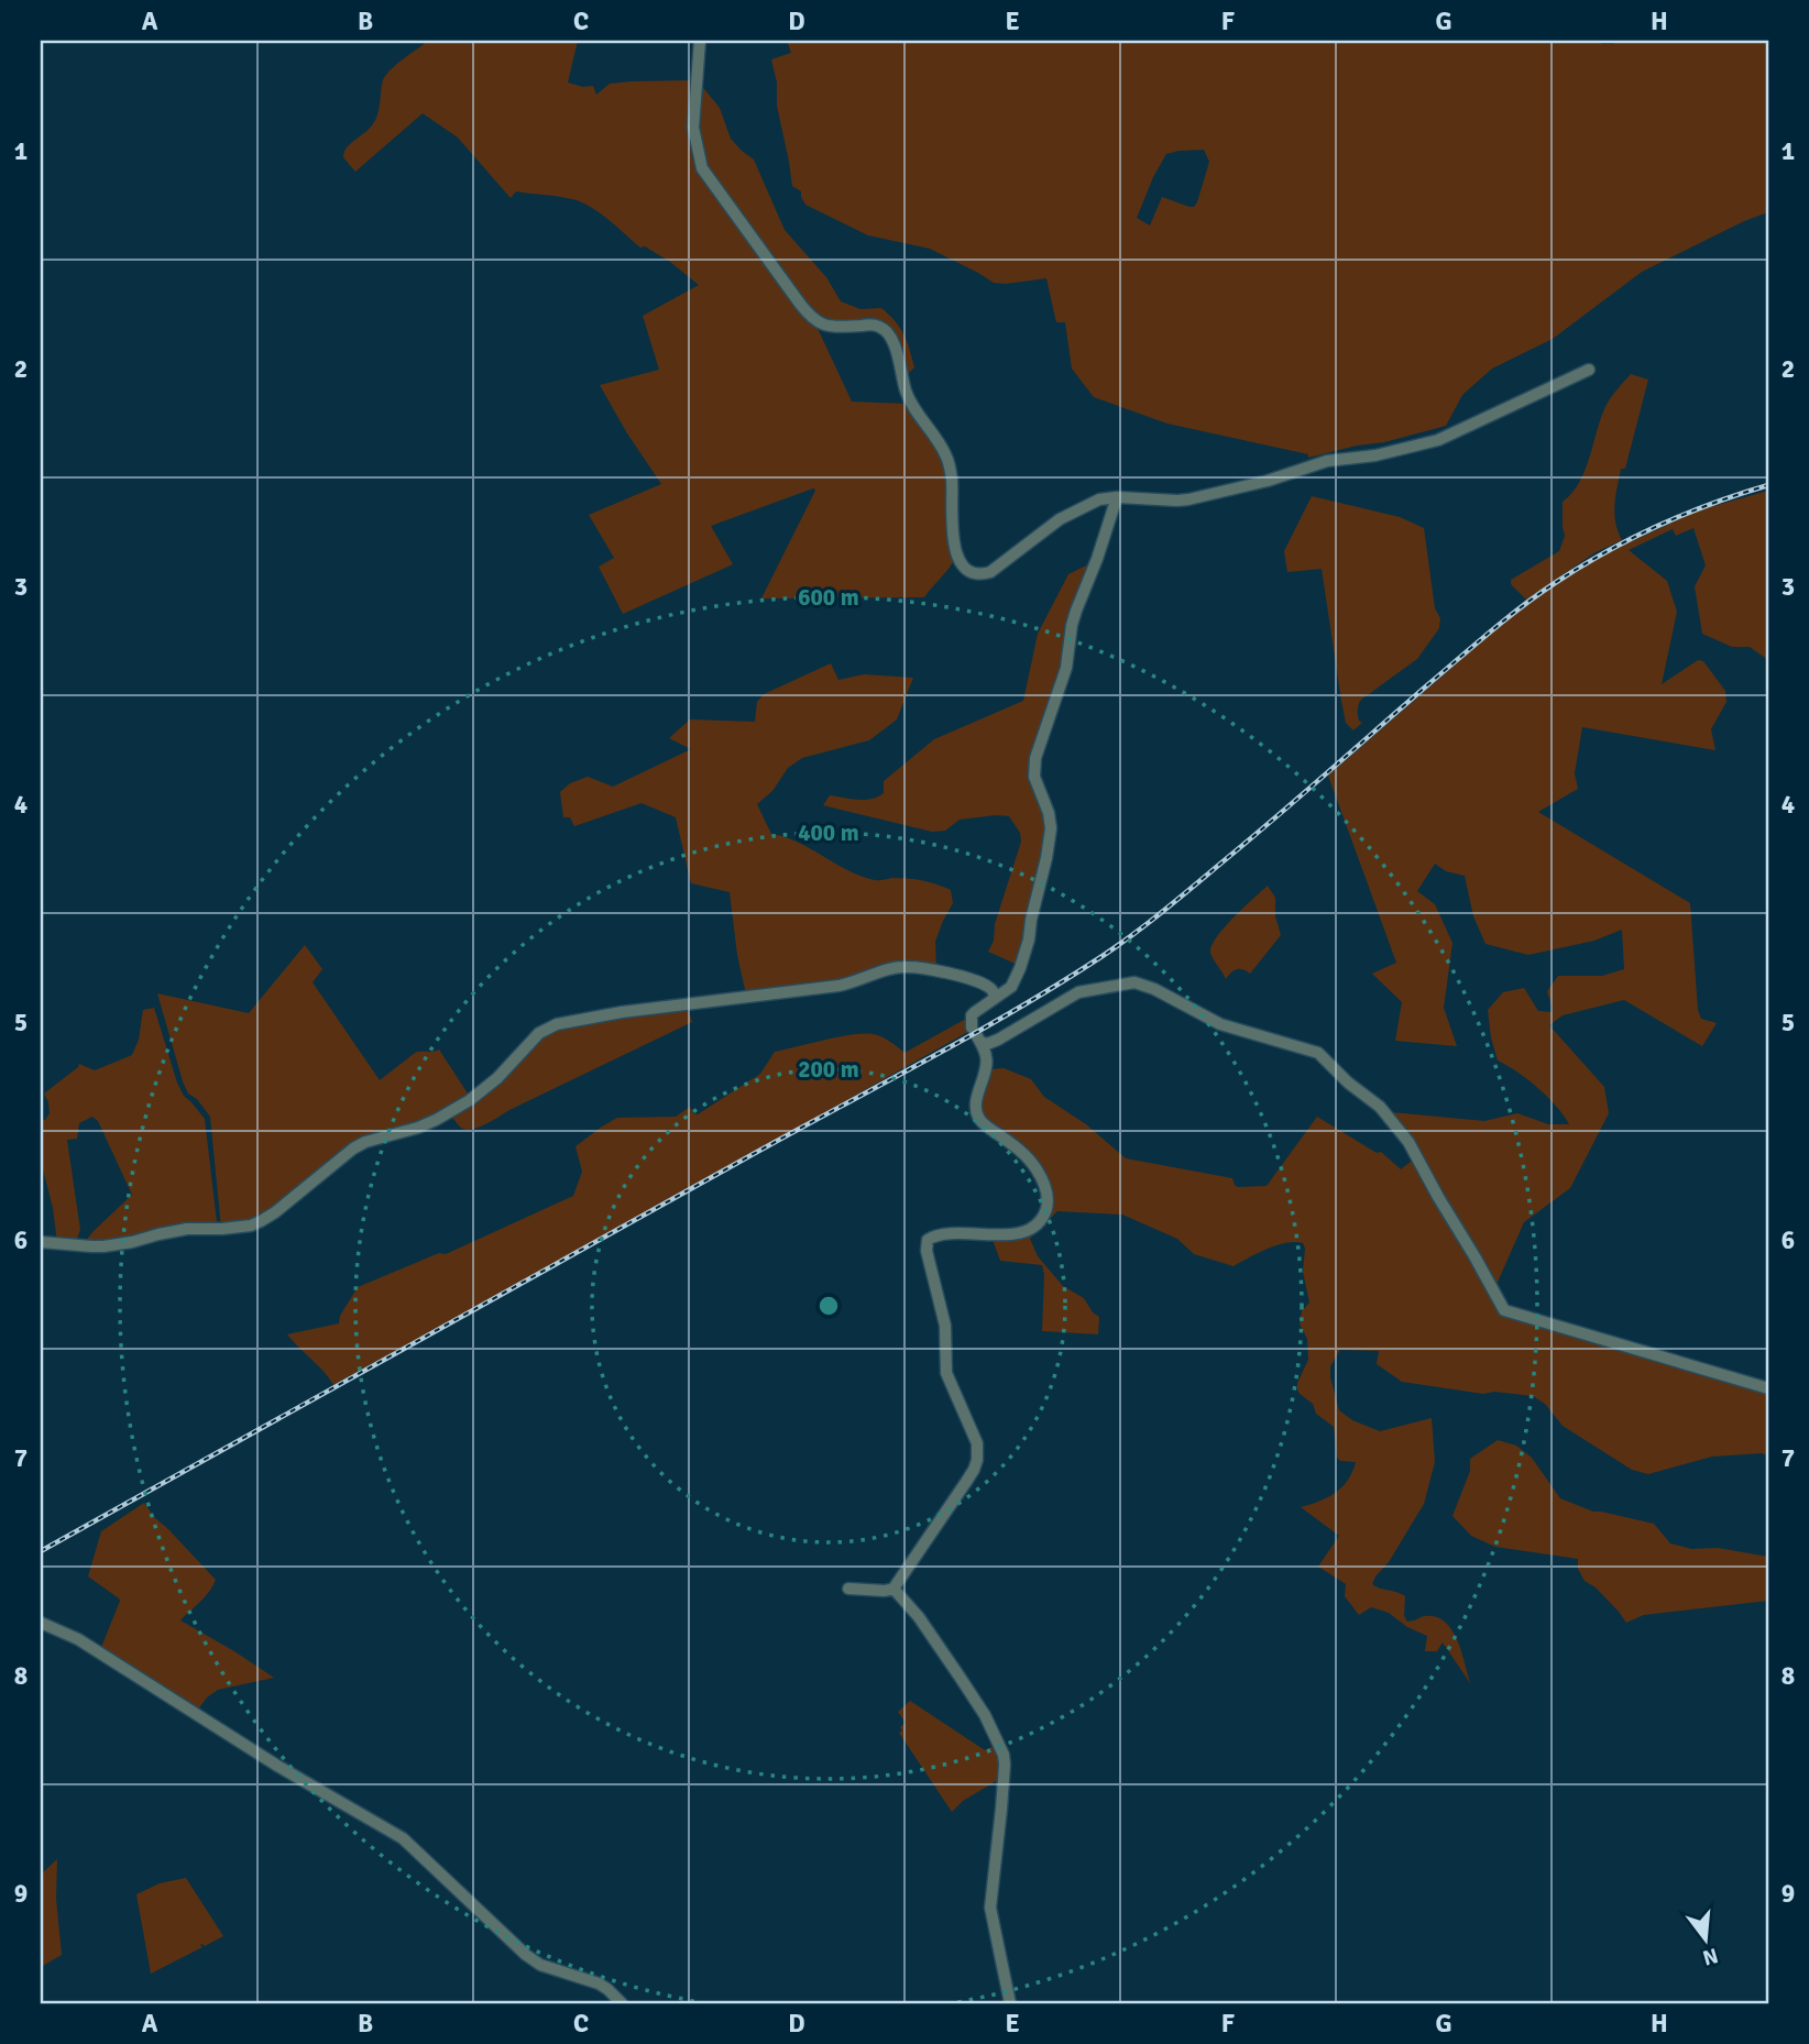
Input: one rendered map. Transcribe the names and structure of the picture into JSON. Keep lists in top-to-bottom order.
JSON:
{
  "north": "bottom",
  "grid": {
    "columns": [
      "A",
      "B",
      "C",
      "D",
      "E",
      "F",
      "G",
      "H"
    ],
    "rows": [
      "1",
      "2",
      "3",
      "4",
      "5",
      "6",
      "7",
      "8",
      "9"
    ]
  },
  "rings": ["600 m", "400 m", "200 m"]
}
